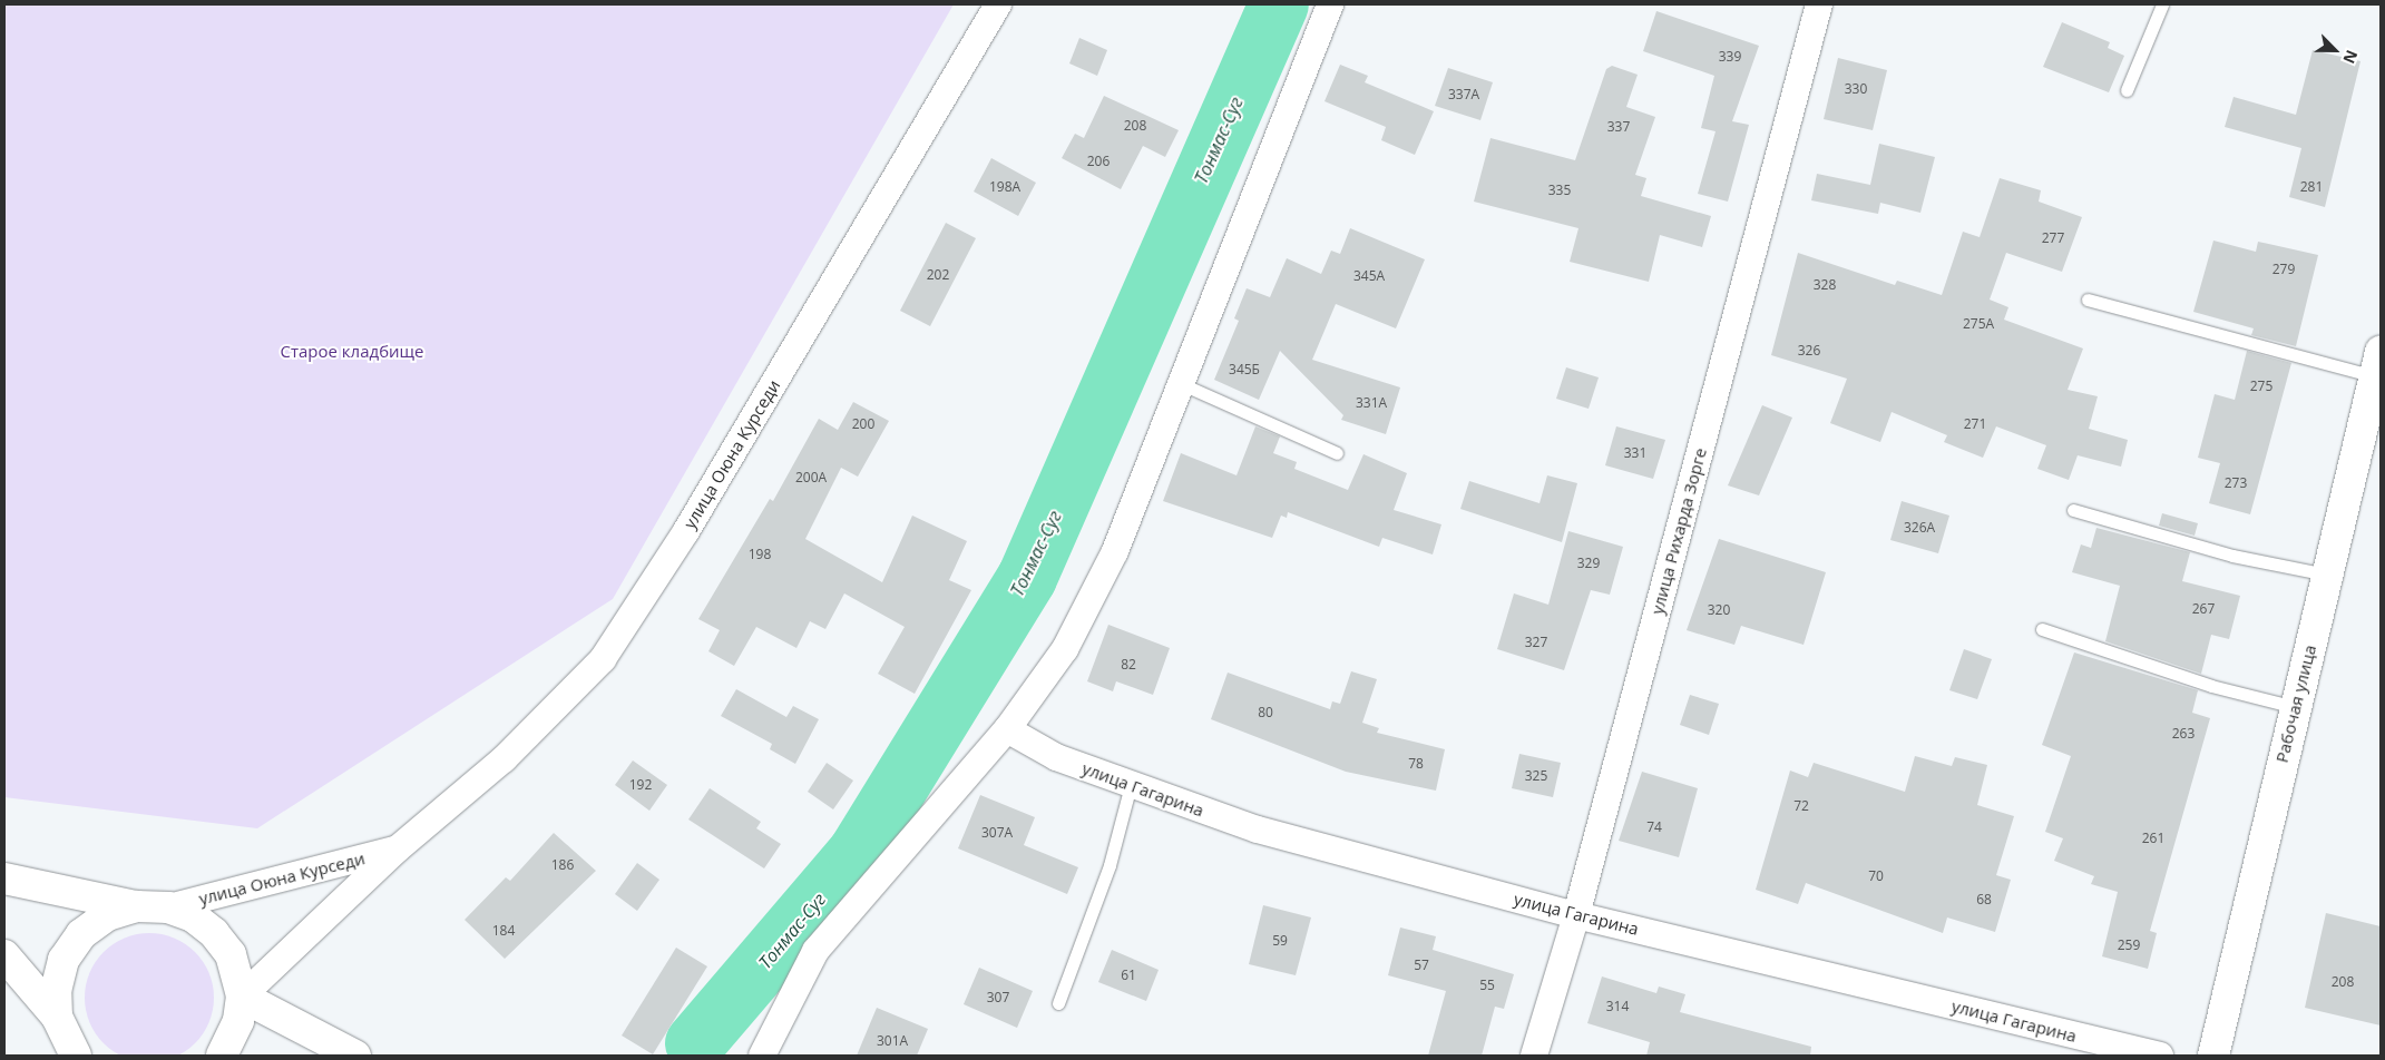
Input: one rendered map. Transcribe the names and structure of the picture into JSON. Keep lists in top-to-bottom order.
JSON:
{
  "streets": {
    "main road": ["Рабочая улица"],
    "street": ["улица Оюна Курседи", "улица Рихарда Зорге", "улица Гагарина"]
  },
  "crossings": [
    ["улица Рихарда Зорге", "улица Гагарина"]
  ],
  "water": ["Тонмас-Суг"],
  "parks": ["Старое кладбище"],
  "house_numbers": [
    "339",
    "330",
    "337А",
    "208",
    "337",
    "206",
    "198А",
    "281",
    "335",
    "277",
    "279",
    "202",
    "345А",
    "328",
    "275А",
    "326",
    "345Б",
    "275",
    "331А",
    "200",
    "271",
    "331",
    "200А",
    "273",
    "326А",
    "198",
    "329",
    "267",
    "320",
    "327",
    "82",
    "80",
    "263",
    "78",
    "325",
    "192",
    "72",
    "74",
    "307А",
    "261",
    "186",
    "70",
    "68",
    "184",
    "59",
    "259",
    "57",
    "61",
    "208",
    "55",
    "307",
    "314",
    "301А"
  ],
  "north": "bottom right"
}
